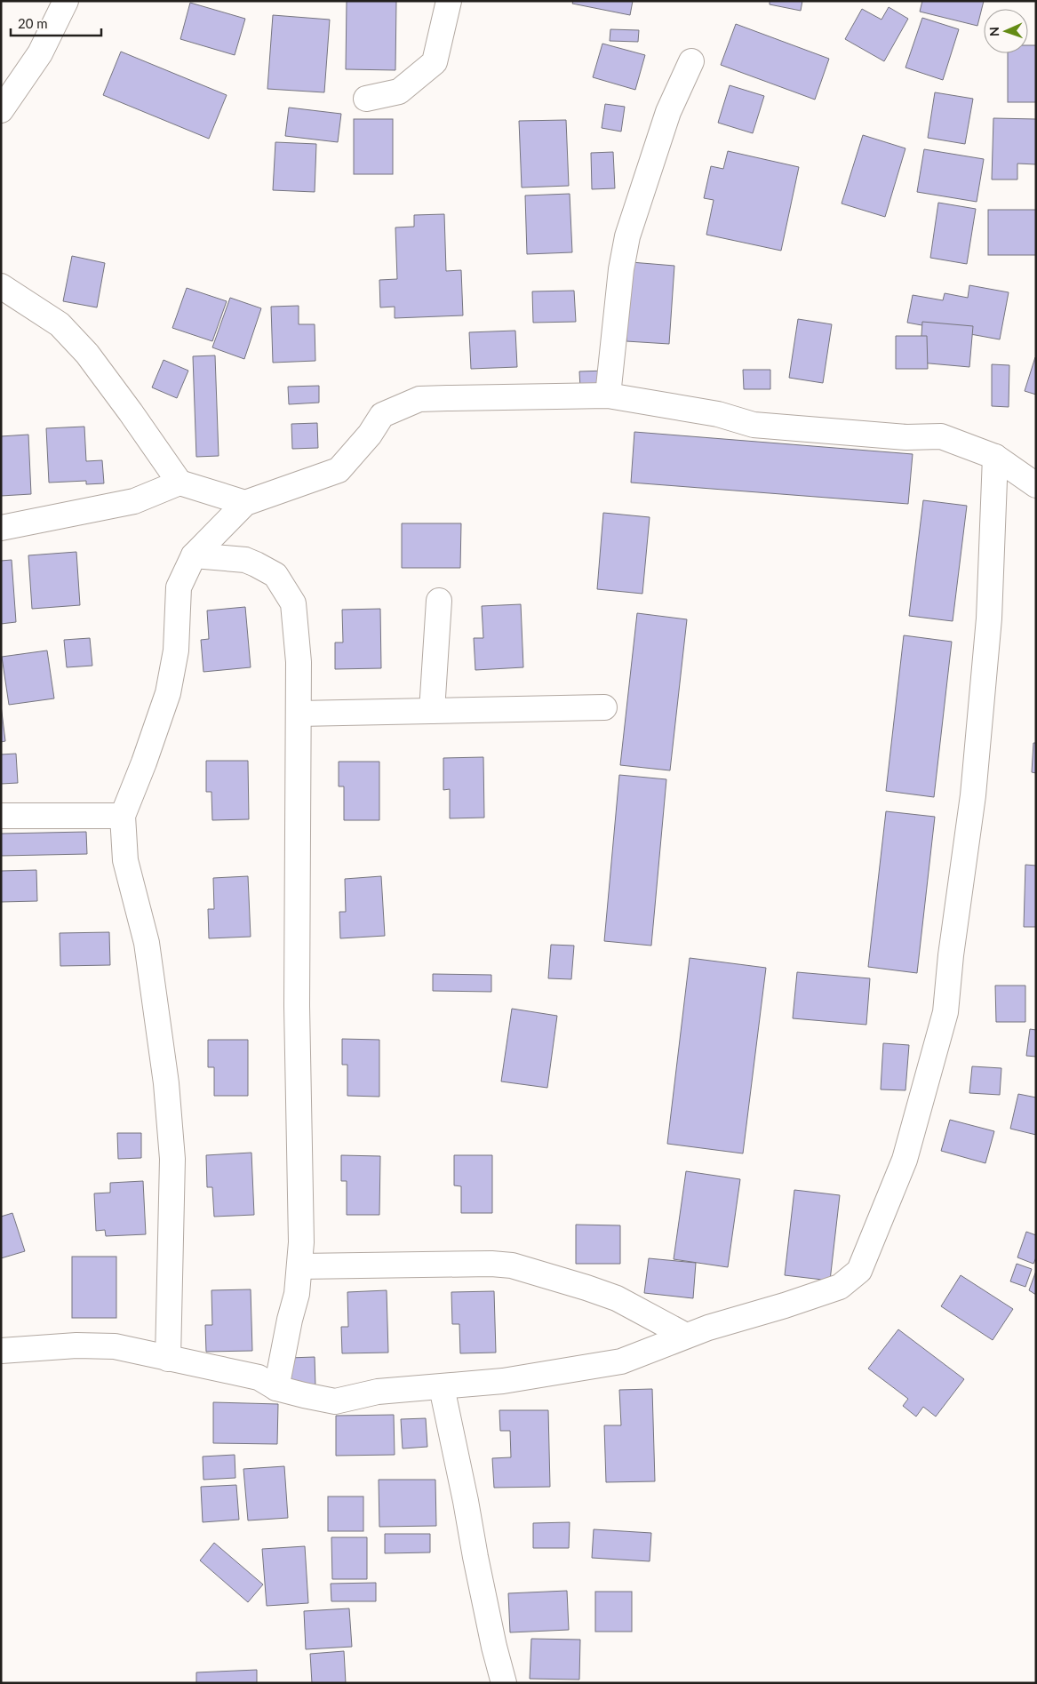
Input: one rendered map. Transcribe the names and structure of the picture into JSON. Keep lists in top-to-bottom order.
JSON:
{
  "scale_bar": "20 m",
  "north": "left"
}
